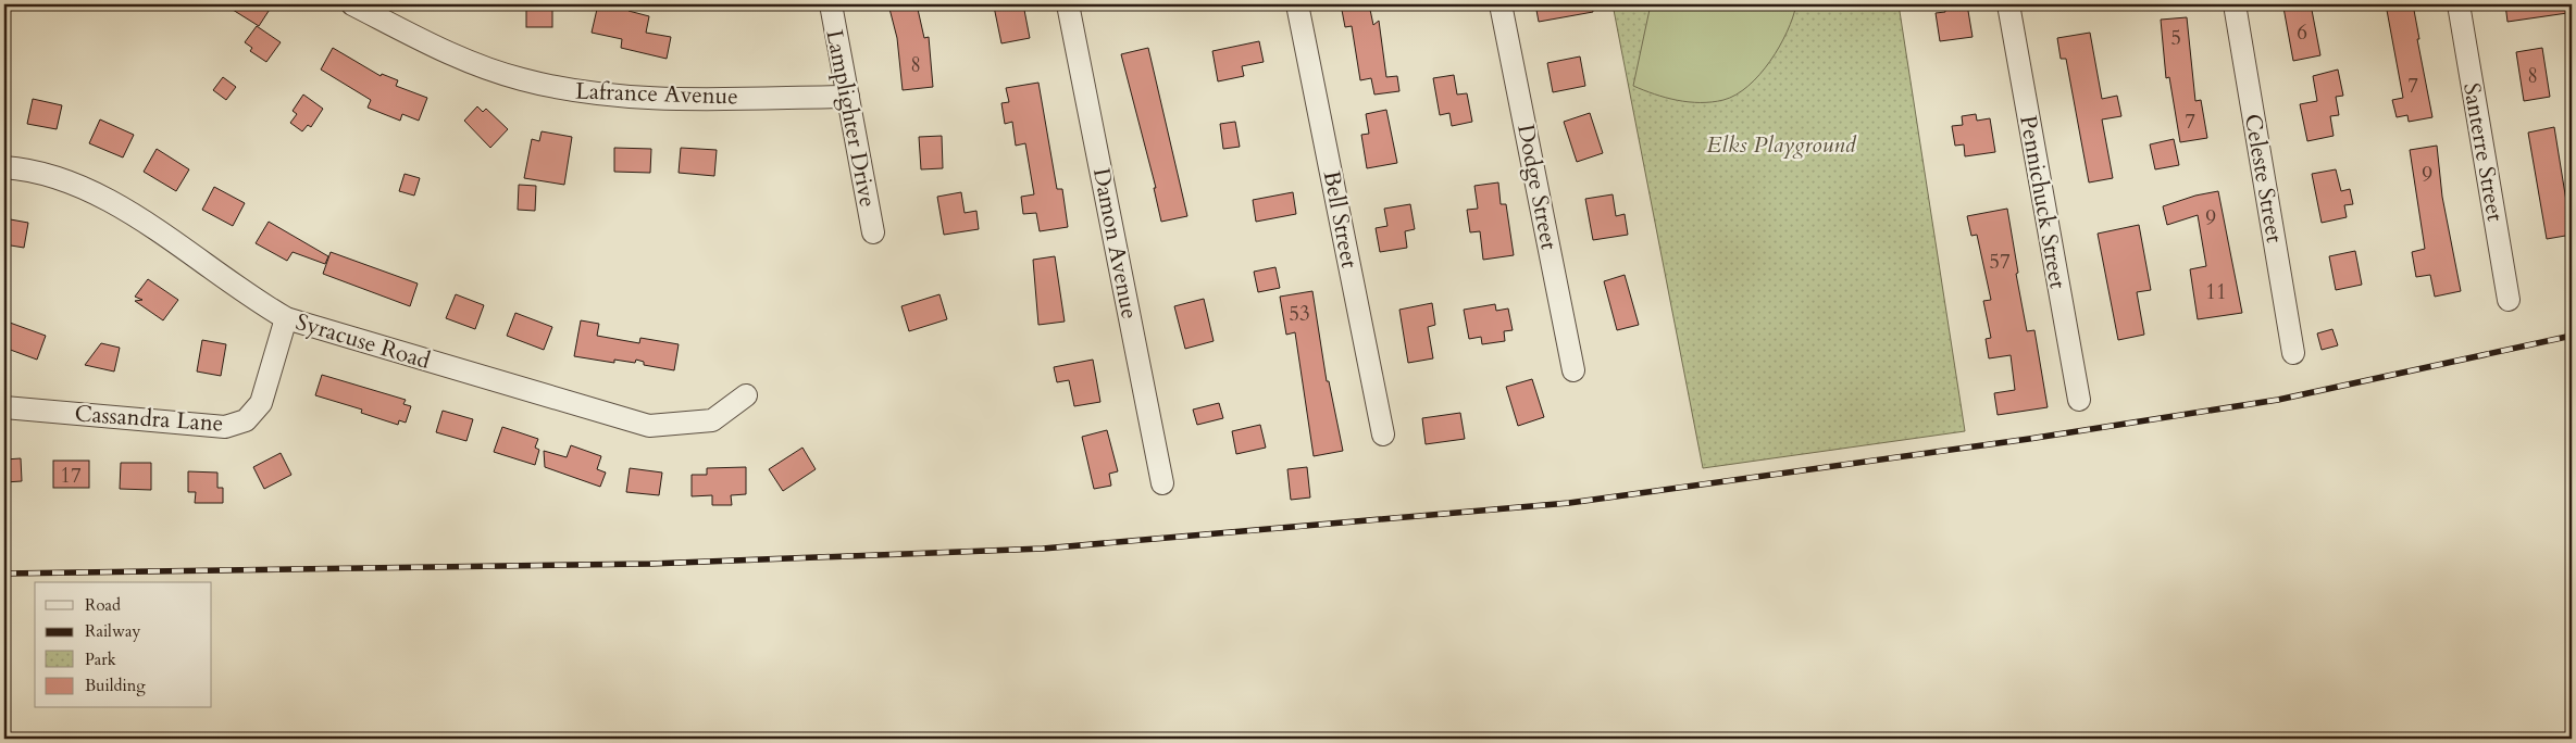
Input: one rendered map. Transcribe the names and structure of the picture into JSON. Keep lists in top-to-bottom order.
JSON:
{
  "streets": {
    "street": [
      "Lafrance Avenue",
      "Lamplighter Drive",
      "Santerre Street",
      "Celeste Street",
      "Dodge Street",
      "Pennichuck Street",
      "Bell Street",
      "Damon Avenue",
      "Syracuse Road",
      "Cassandra Lane"
    ]
  },
  "crossings": [
    ["Lafrance Avenue", "Lamplighter Drive"],
    ["Syracuse Road", "Cassandra Lane"]
  ],
  "parks": ["Elks Playground"],
  "house_numbers": [
    "6",
    "5",
    "8",
    "8",
    "7",
    "7",
    "9",
    "9",
    "57",
    "11",
    "53",
    "17"
  ],
  "legend": [
    "Road",
    "Railway",
    "Park",
    "Building"
  ]
}
